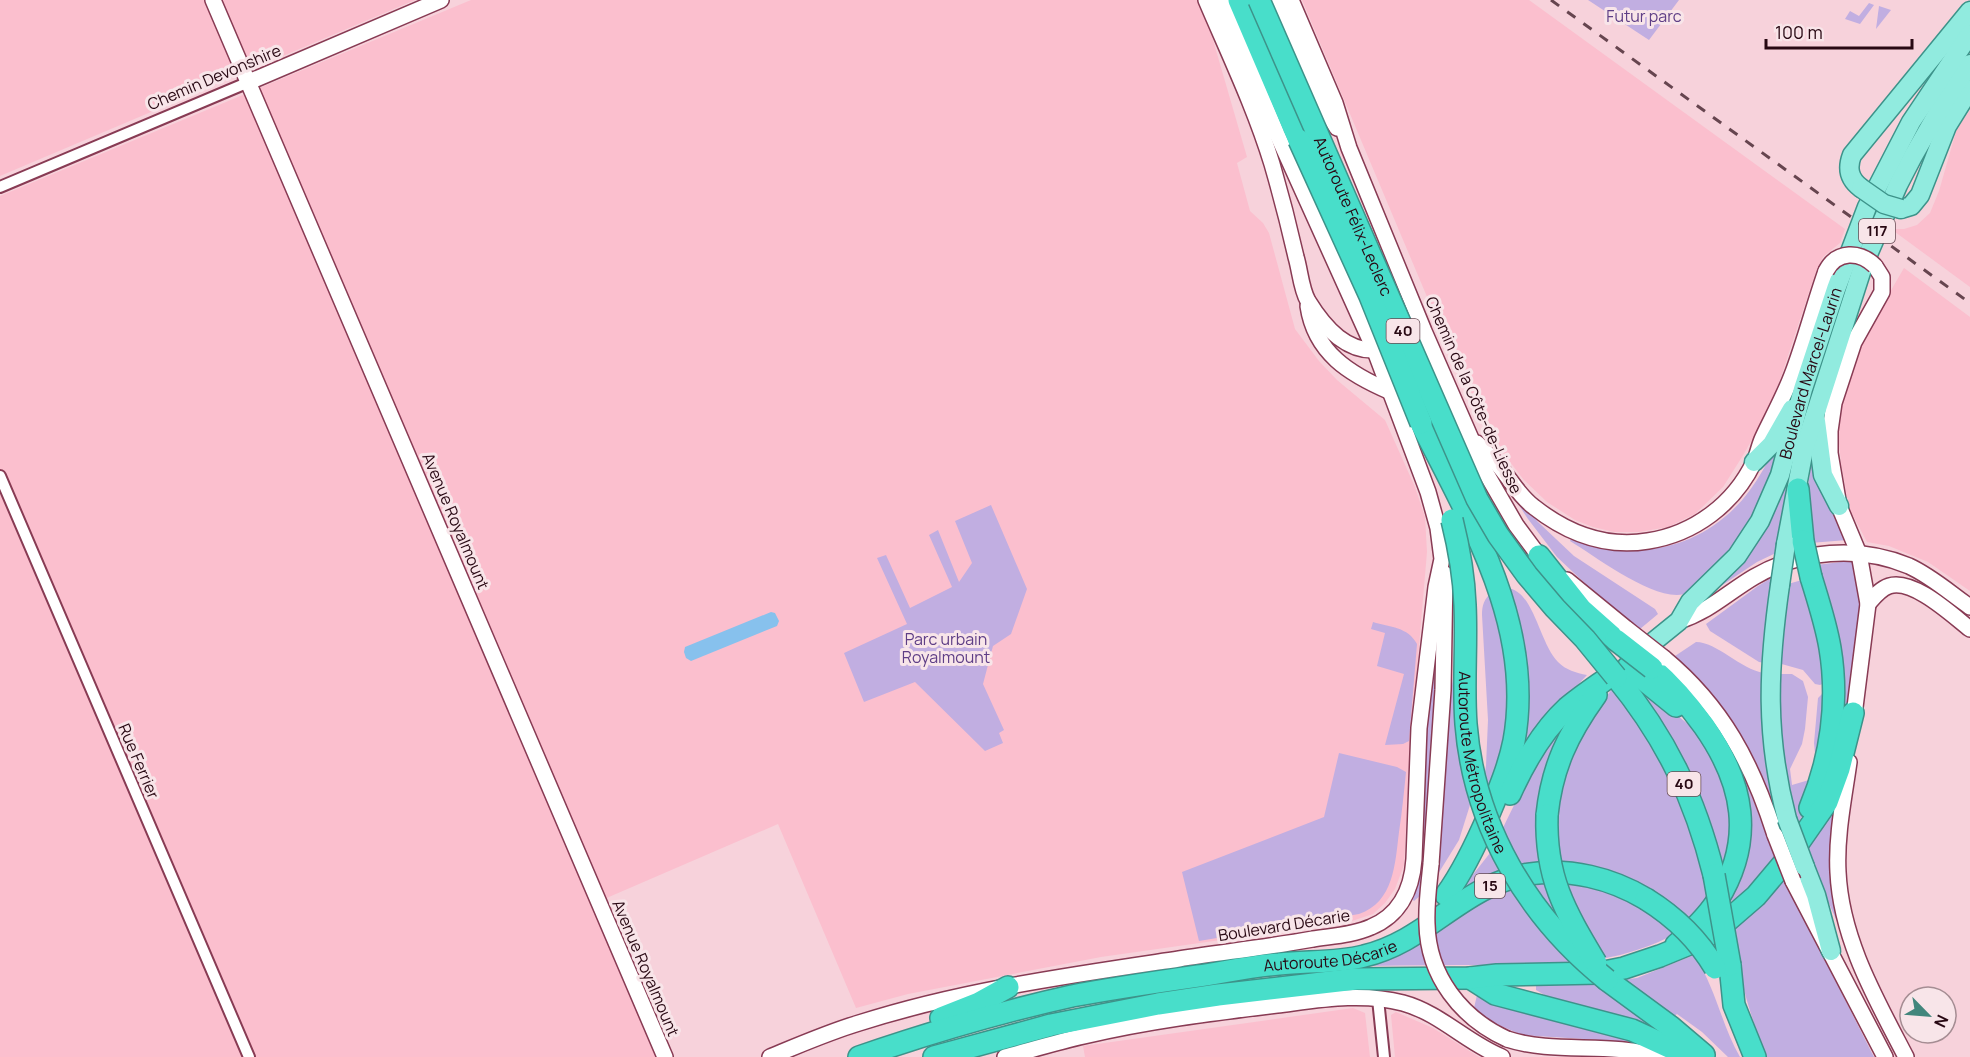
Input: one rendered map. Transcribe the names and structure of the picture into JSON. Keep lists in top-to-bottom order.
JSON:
{
  "streets": {
    "highway": [
      "Autoroute Félix-Leclerc",
      "40",
      "Autoroute Métropolitaine",
      "15",
      "Autoroute Décarie"
    ],
    "main road": [
      "Chemin Devonshire",
      "117",
      "Boulevard Marcel-Laurin",
      "Chemin de la Côte-de-Liesse",
      "Avenue Royalmount",
      "Boulevard Décarie"
    ],
    "street": ["Rue Ferrier"]
  },
  "crossings": [
    ["Chemin Devonshire", "Avenue Royalmount"],
    ["Autoroute Félix-Leclerc", "40"],
    ["Autoroute Félix-Leclerc", "Autoroute Métropolitaine"],
    ["40", "15"],
    ["40", "Autoroute Décarie"],
    ["15", "Autoroute Décarie"]
  ],
  "parks": ["Futur parc", "Parc urbain Royalmount"],
  "scale_bar": "100 m",
  "north": "bottom right"
}
